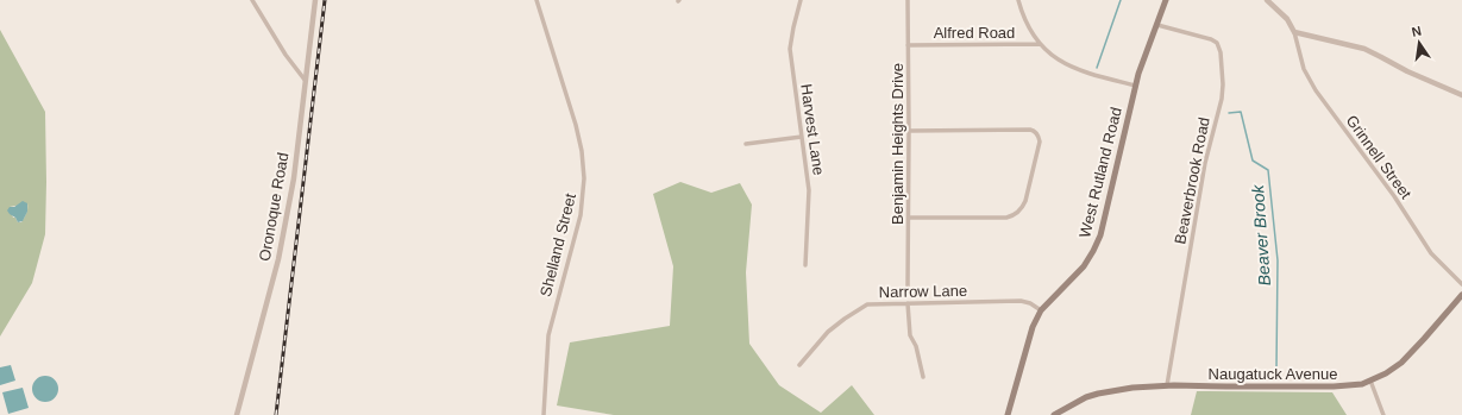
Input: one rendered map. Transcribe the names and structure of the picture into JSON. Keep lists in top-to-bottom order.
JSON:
{
  "streets": {
    "main road": ["West Rutland Road", "Naugatuck Avenue"],
    "street": [
      "Alfred Road",
      "Harvest Lane",
      "Benjamin Heights Drive",
      "Grinnell Street",
      "Beaverbrook Road",
      "Oronoque Road",
      "Shelland Street",
      "Narrow Lane"
    ]
  },
  "crossings": [
    ["Alfred Road", "Benjamin Heights Drive"],
    ["West Rutland Road", "Beaverbrook Road"],
    ["West Rutland Road", "Narrow Lane"],
    ["Beaverbrook Road", "Naugatuck Avenue"]
  ],
  "water": ["Beaver Brook"],
  "north": "top"
}
